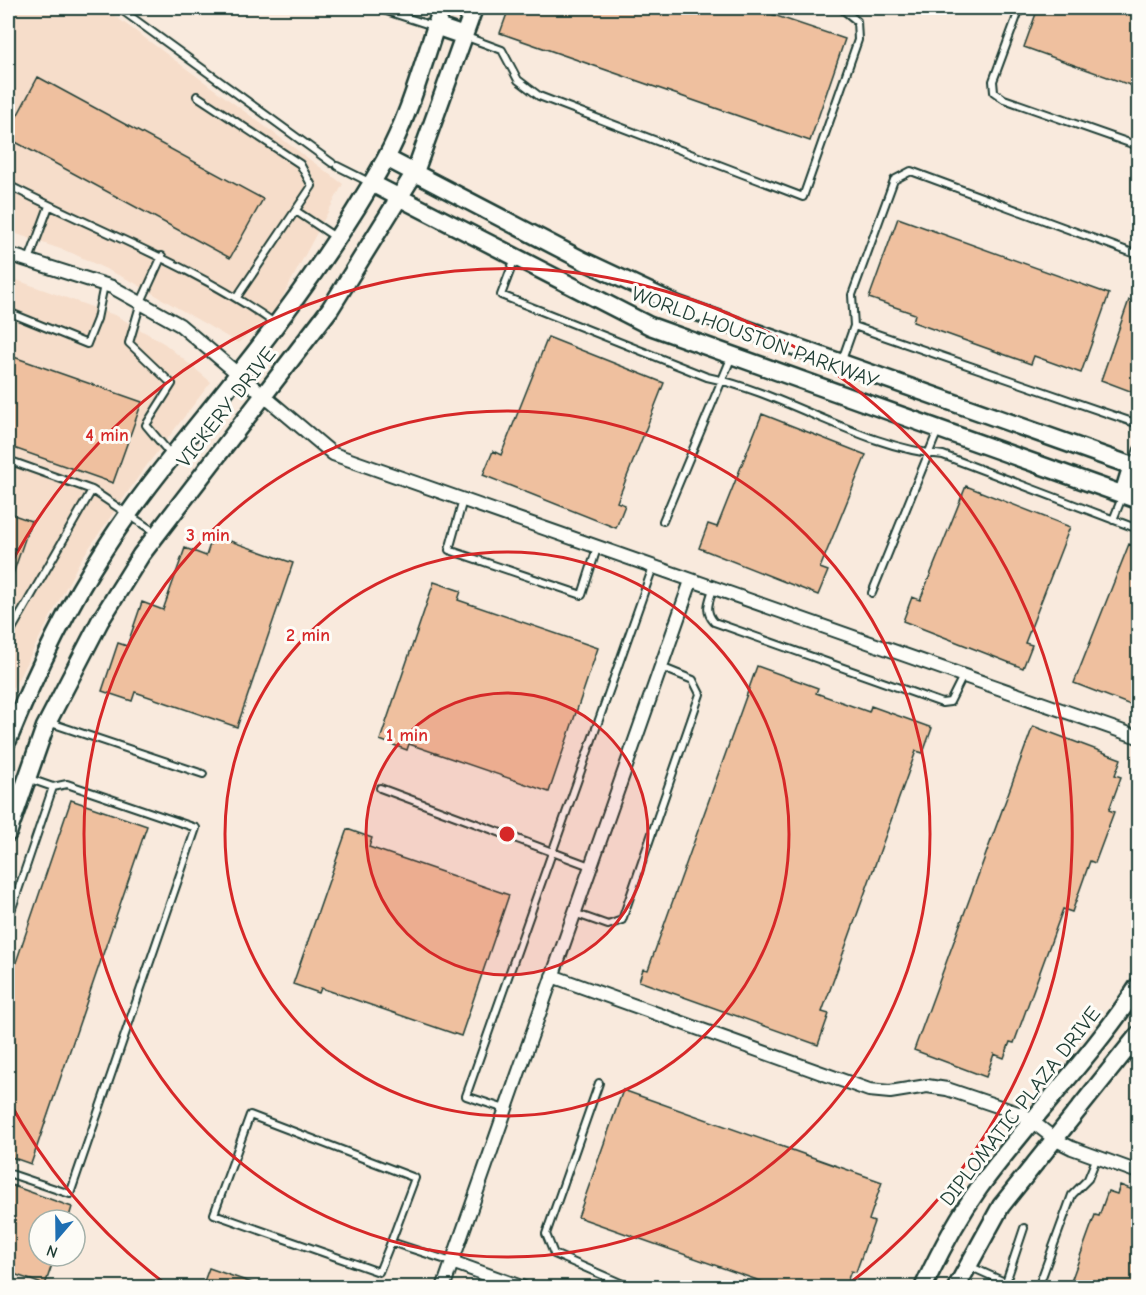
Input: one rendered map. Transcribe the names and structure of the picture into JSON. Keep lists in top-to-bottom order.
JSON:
{
  "streets": {
    "street": ["WORLD HOUSTON PARKWAY", "VICKERY DRIVE", "DIPLOMATIC PLAZA DRIVE"]
  },
  "crossings": [
    ["WORLD HOUSTON PARKWAY", "VICKERY DRIVE"]
  ],
  "north": "bottom",
  "rings": [
    "4 min",
    "3 min",
    "2 min",
    "1 min"
  ]
}
